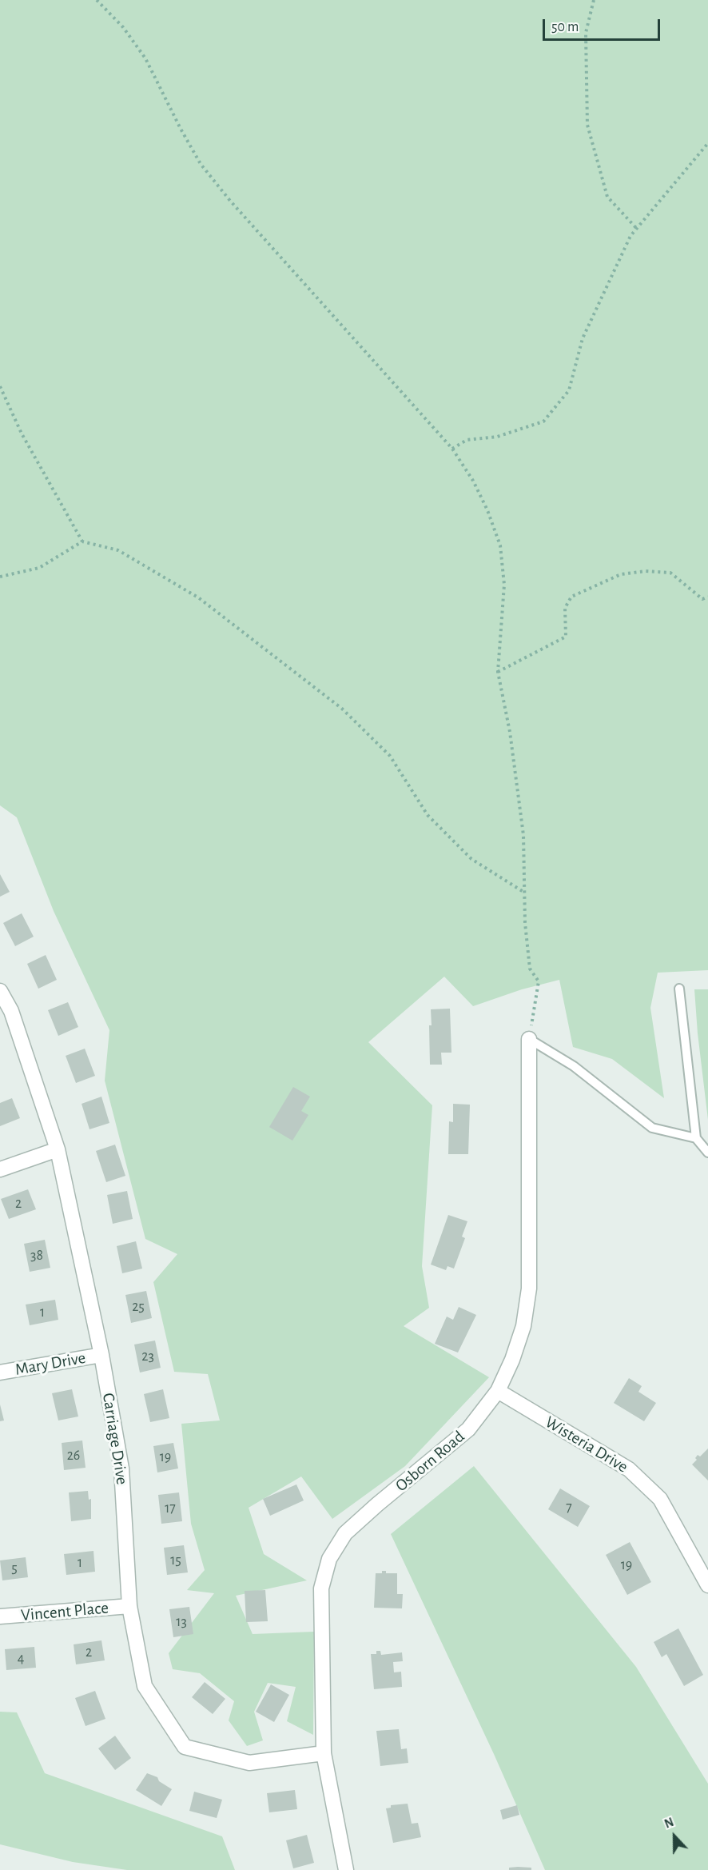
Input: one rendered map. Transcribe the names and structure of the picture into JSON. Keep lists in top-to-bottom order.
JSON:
{
  "streets": {
    "street": [
      "Mary Drive",
      "Carriage Drive",
      "Wisteria Drive",
      "Osborn Road",
      "Vincent Place"
    ]
  },
  "crossings": [
    ["Mary Drive", "Carriage Drive"],
    ["Carriage Drive", "Osborn Road"],
    ["Carriage Drive", "Vincent Place"],
    ["Wisteria Drive", "Osborn Road"]
  ],
  "house_numbers": [
    "2",
    "38",
    "25",
    "1",
    "23",
    "26",
    "19",
    "7",
    "17",
    "15",
    "1",
    "19",
    "5",
    "13",
    "2",
    "4"
  ],
  "scale_bar": "50 m",
  "north": "top"
}
